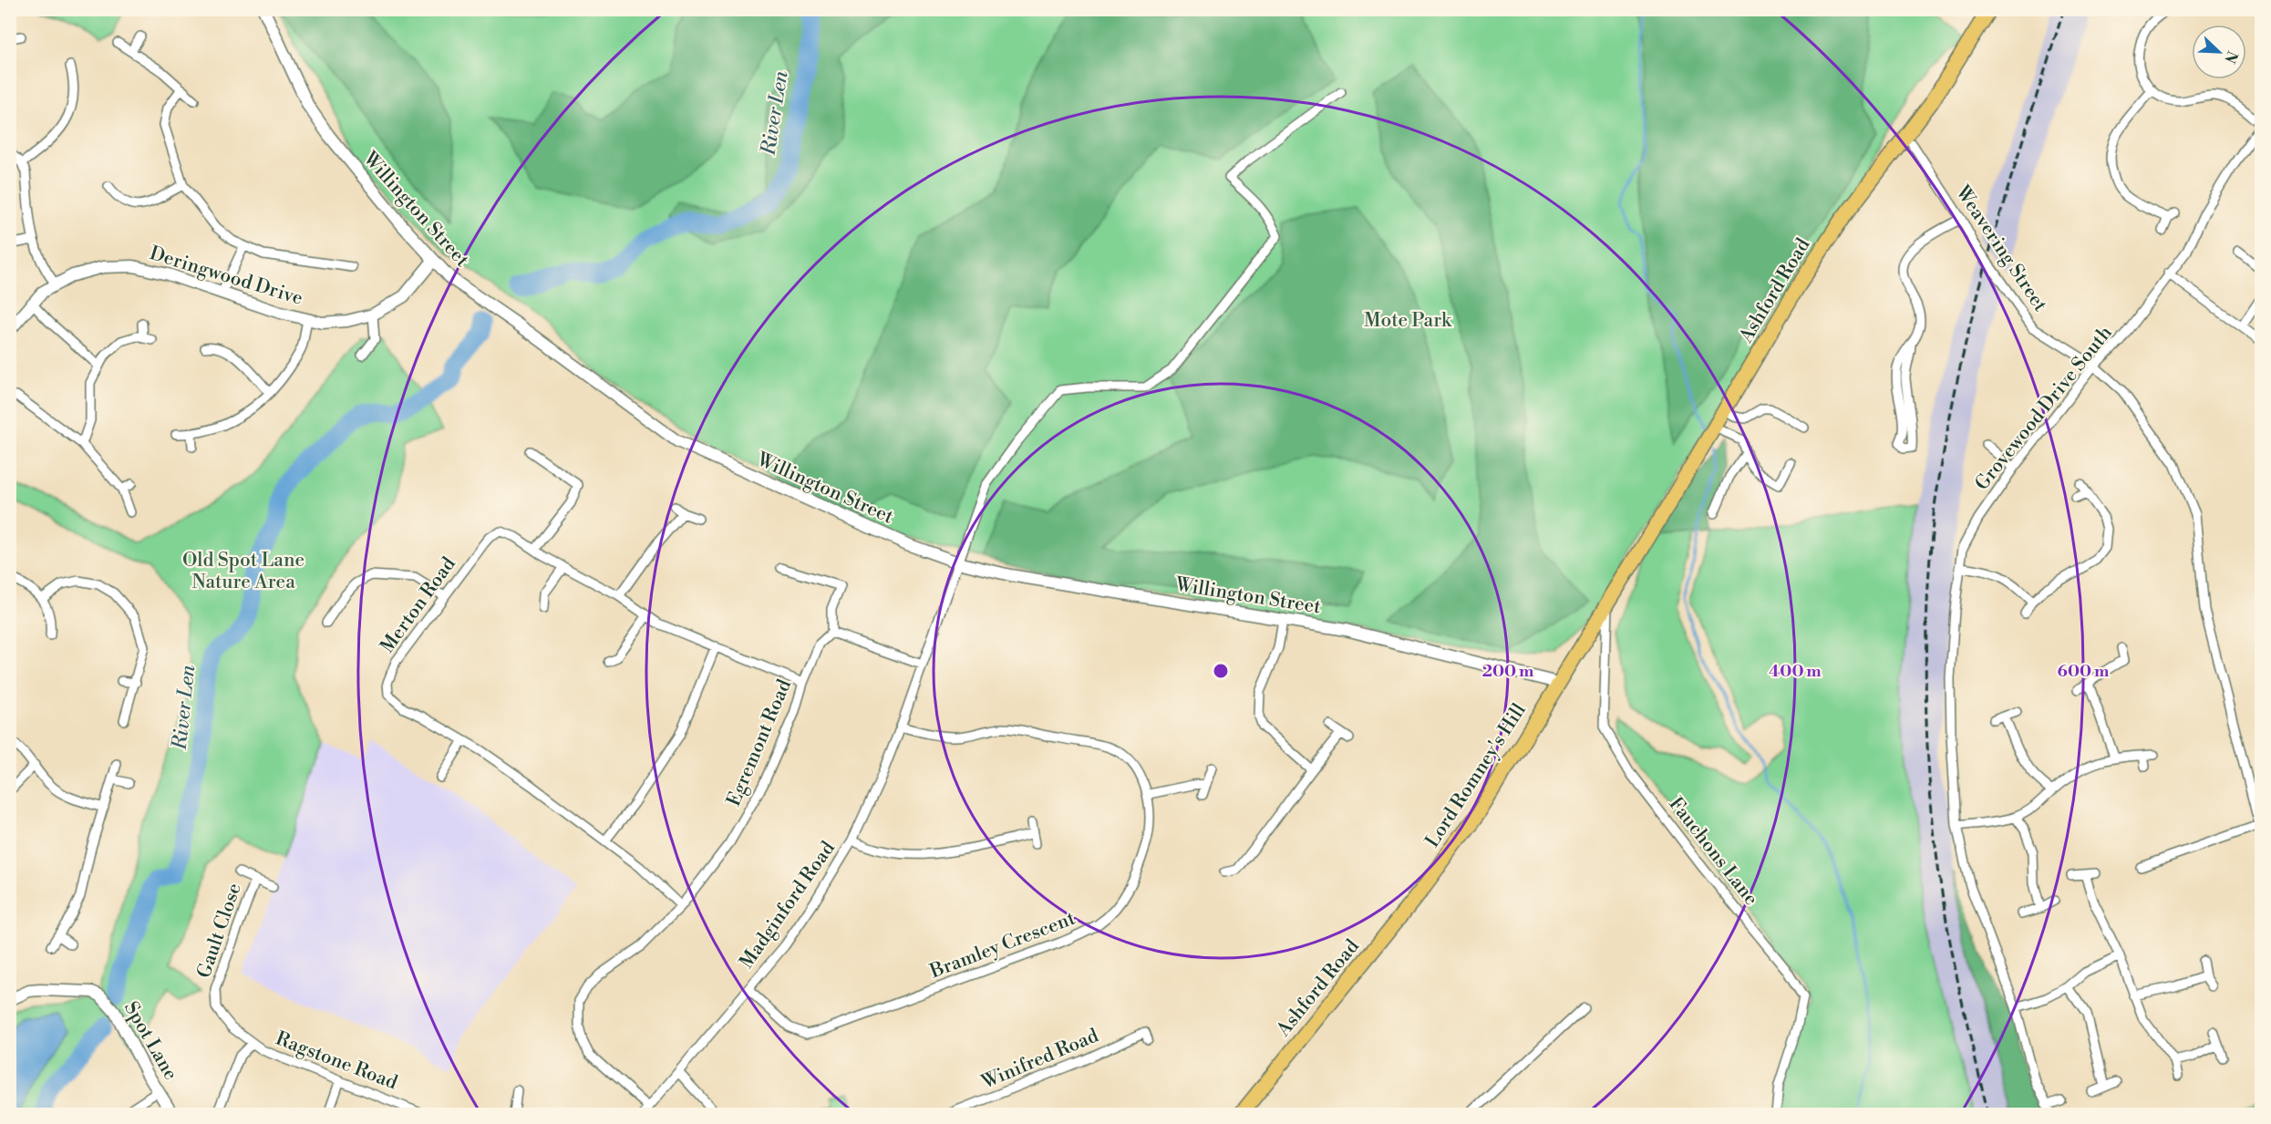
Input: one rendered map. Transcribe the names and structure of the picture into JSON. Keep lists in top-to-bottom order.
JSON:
{
  "streets": {
    "main road": ["Ashford Road", "Lord Romney's Hill"],
    "street": [
      "Willington Street",
      "Weavering Street",
      "Deringwood Drive",
      "Grovewood Drive South",
      "Merton Road",
      "Egremont Road",
      "Fauchons Lane",
      "Madginford Road",
      "Gault Close",
      "Bramley Crescent",
      "Spot Lane",
      "Winifred Road",
      "Ragstone Road"
    ]
  },
  "crossings": [
    ["Willington Street", "Deringwood Drive"],
    ["Willington Street", "Lord Romney's Hill"],
    ["Willington Street", "Madginford Road"],
    ["Weavering Street", "Grovewood Drive South"],
    ["Ashford Road", "Lord Romney's Hill"],
    ["Ashford Road", "Fauchons Lane"],
    ["Merton Road", "Egremont Road"],
    ["Egremont Road", "Madginford Road"],
    ["Lord Romney's Hill", "Fauchons Lane"],
    ["Madginford Road", "Bramley Crescent"],
    ["Gault Close", "Ragstone Road"]
  ],
  "water": ["River Len"],
  "parks": ["Mote Park", "Old Spot Lane Nature Area"],
  "north": "bottom right",
  "rings": ["200 m", "400 m", "600 m"]
}
